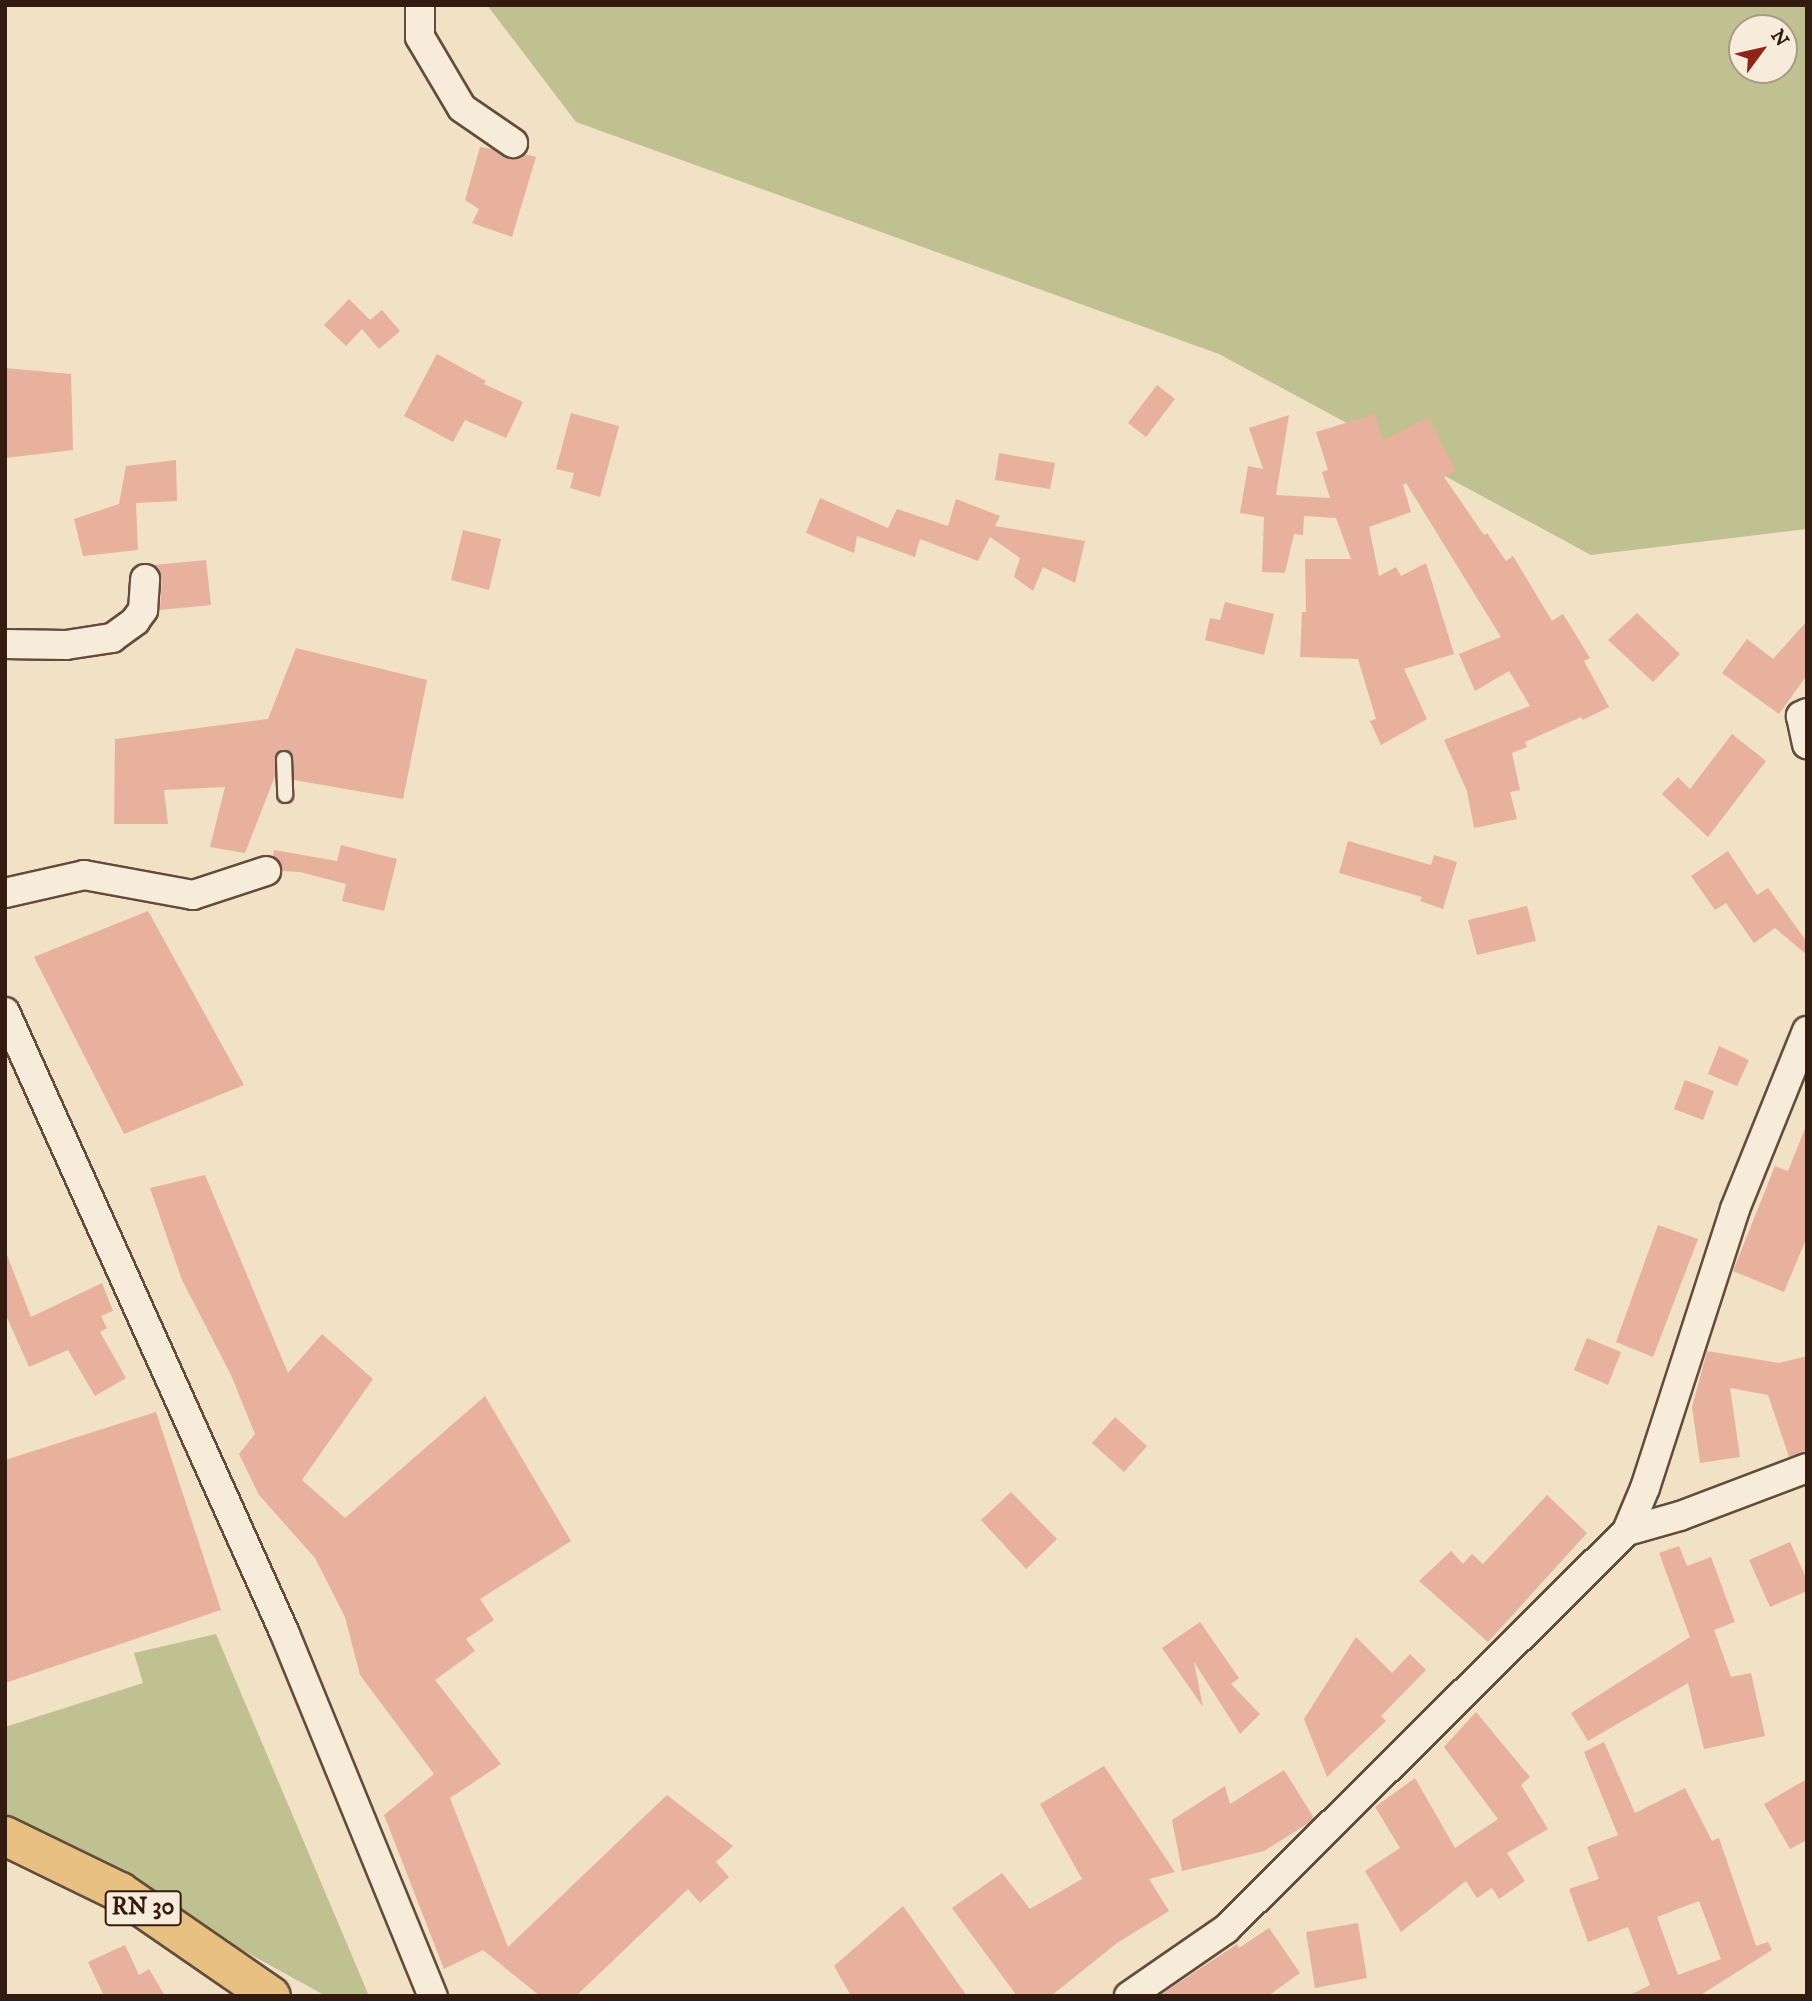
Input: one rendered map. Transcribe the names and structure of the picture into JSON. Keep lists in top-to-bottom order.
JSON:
{
  "streets": {
    "main road": ["RN 30"]
  },
  "north": "top right"
}
